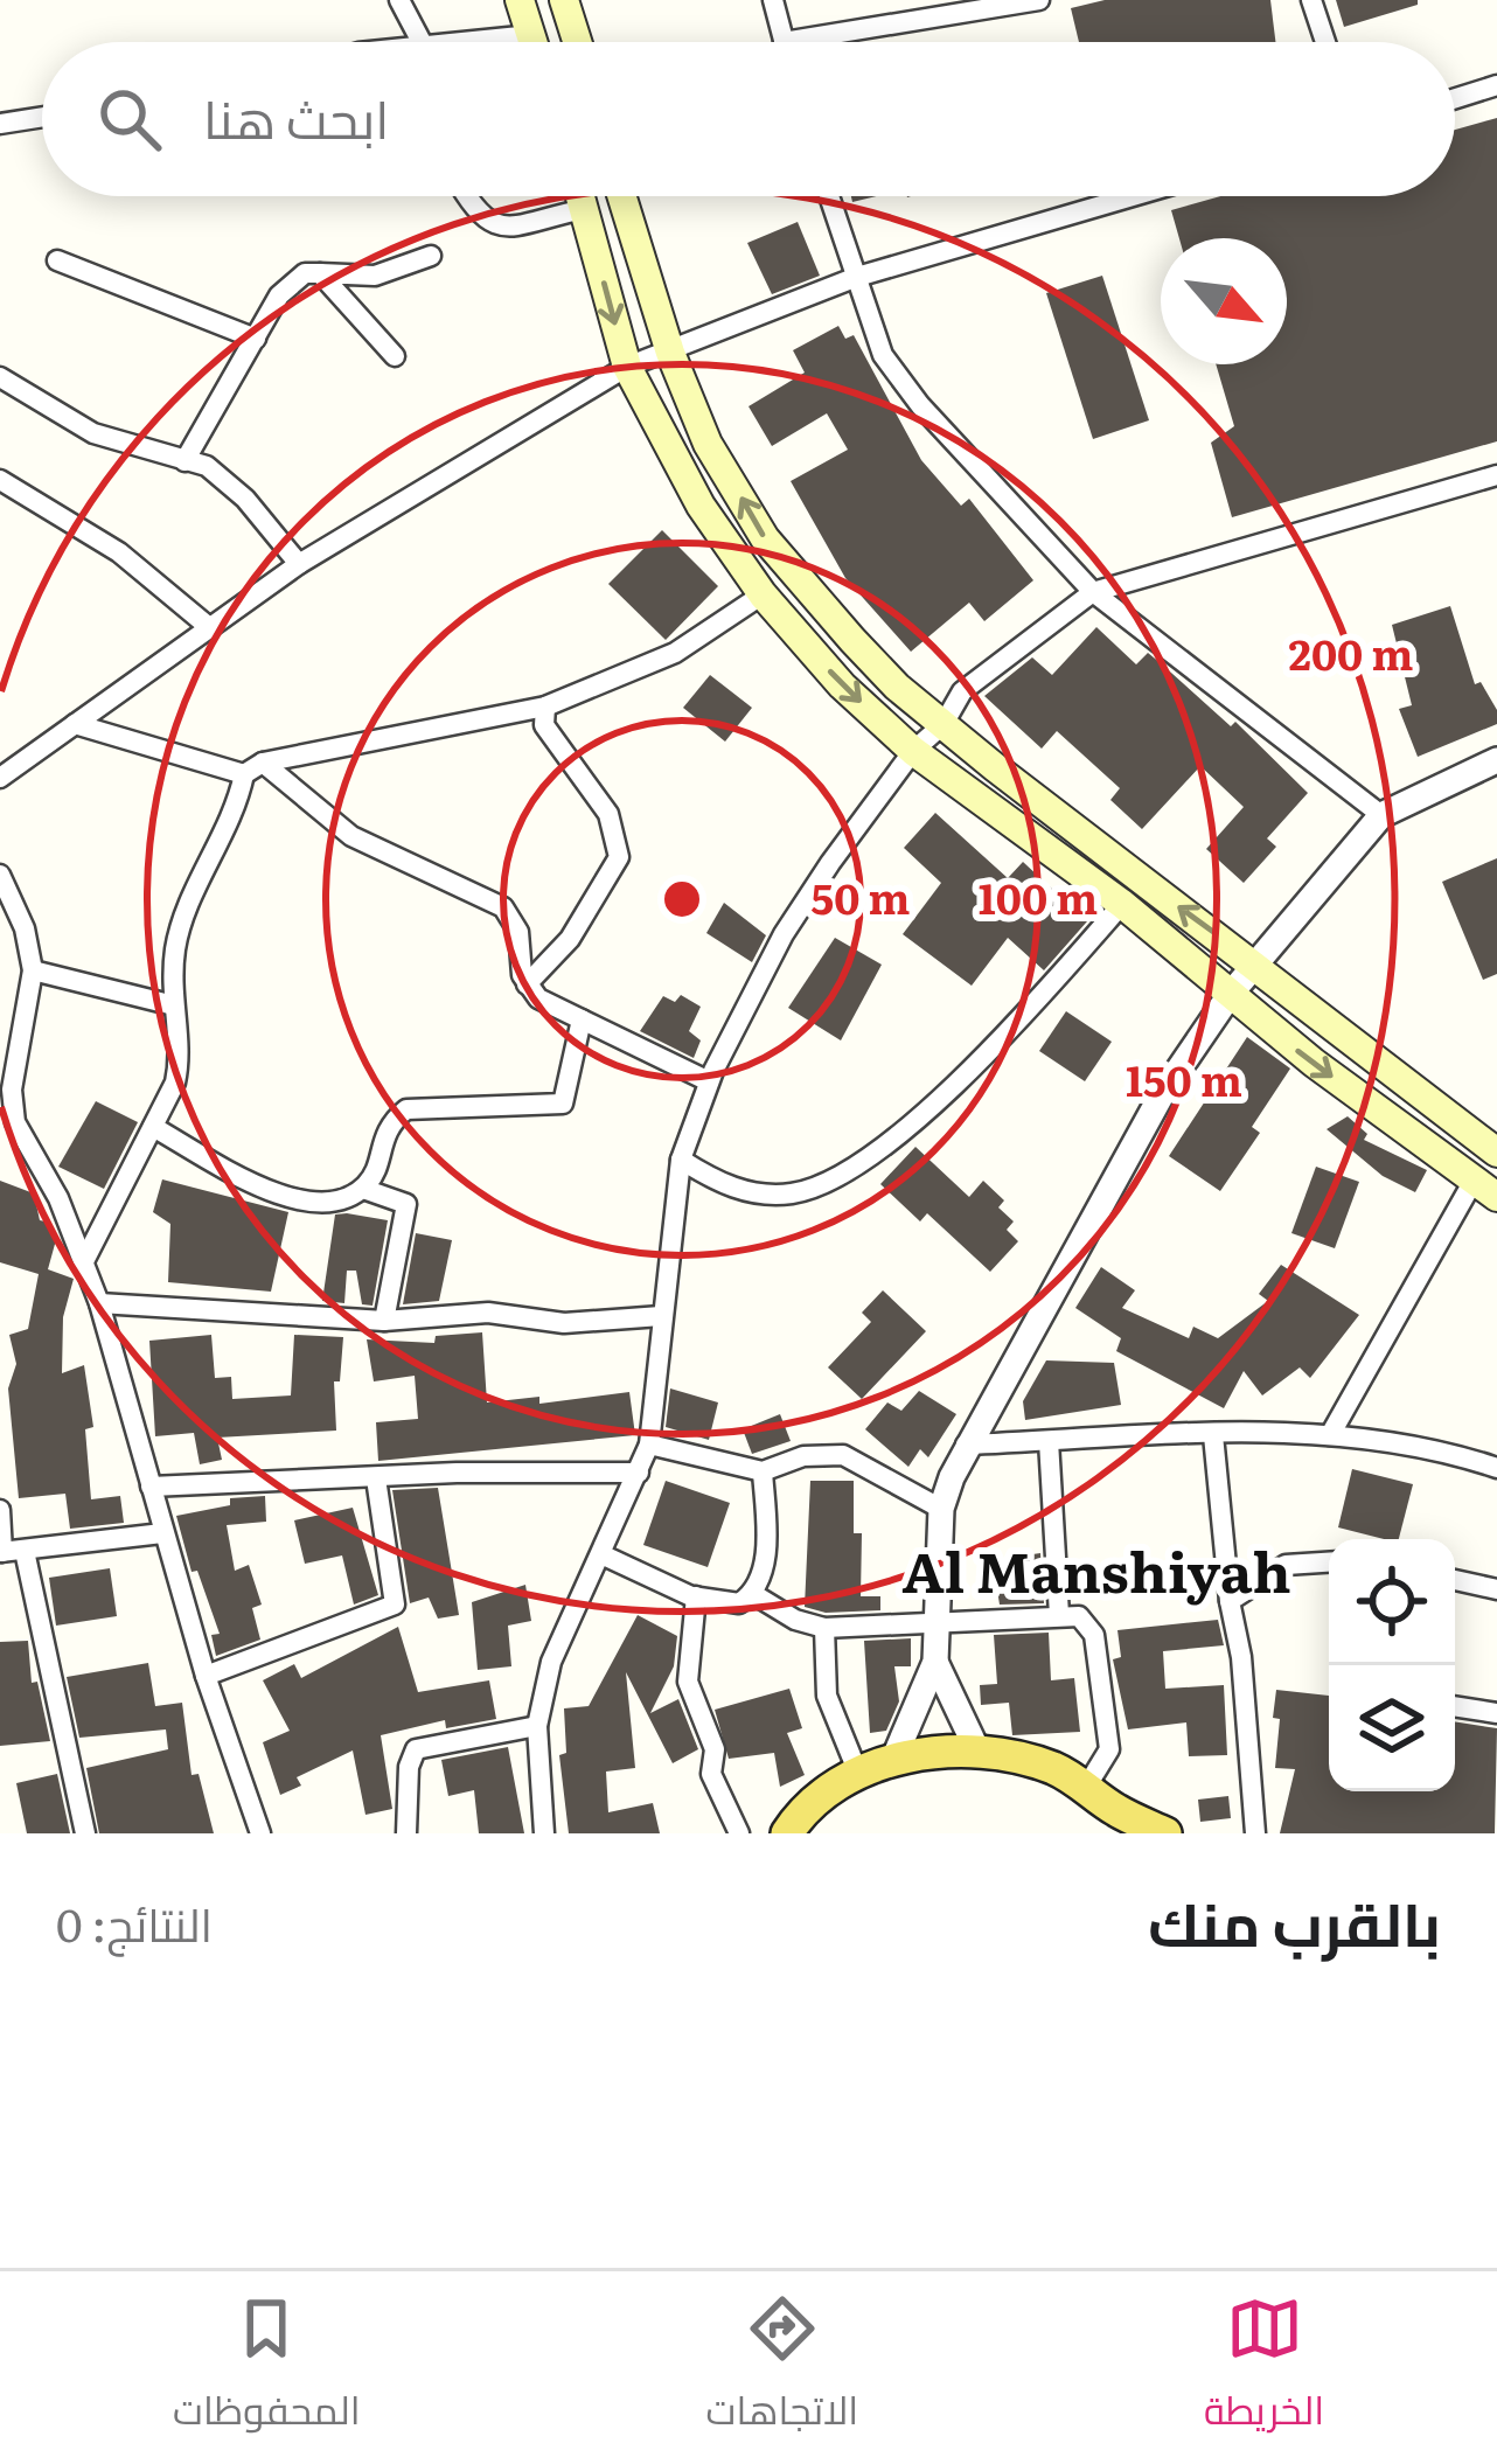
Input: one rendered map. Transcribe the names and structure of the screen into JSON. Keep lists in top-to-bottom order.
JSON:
{
  "districts": ["Al Manshiyah"],
  "north": "bottom right",
  "page": {
    "search": "ابحث هنا",
    "heading": ["بالقرب منك", "النتائج: 0"],
    "nav": ["الخريطة", "الاتجاهات", "المحفوظات"]
  },
  "rings": [
    "200 m",
    "50 m",
    "100 m",
    "150 m"
  ]
}
